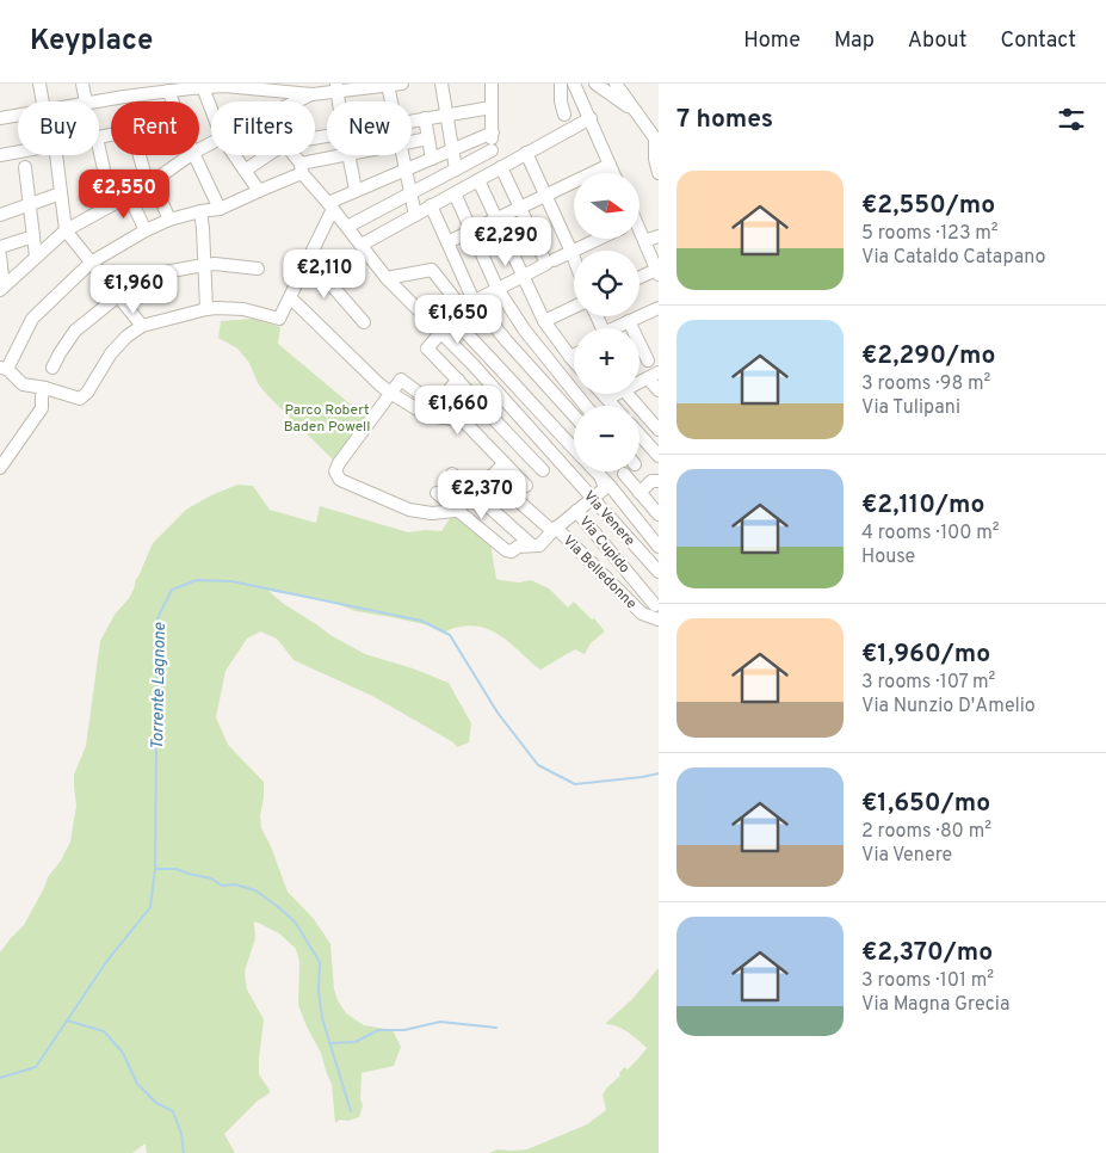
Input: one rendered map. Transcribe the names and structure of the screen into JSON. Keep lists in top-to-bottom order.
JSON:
{
  "streets": {
    "street": ["Via Venere", "Via Cupido", "Via Belledonne"]
  },
  "water": ["Torrente Lagnone"],
  "parks": ["Parco Robert Baden Powell"],
  "north": "right",
  "page": {
    "header": "Keyplace",
    "nav": [
      "Home",
      "Map",
      "About",
      "Contact"
    ],
    "heading": "7 homes",
    "chip": [
      "Buy",
      "Rent",
      "Filters",
      "New"
    ],
    "list": [
      {
        "name": "€2,550/mo",
        "note": "5 rooms · 123 m² · Via Cataldo Catapano"
      },
      {
        "name": "€2,290/mo",
        "note": "3 rooms · 98 m² · Via Tulipani"
      },
      {
        "name": "€2,110/mo",
        "note": "4 rooms · 100 m² · House"
      },
      {
        "name": "€1,960/mo",
        "note": "3 rooms · 107 m² · Via Nunzio D'Amelio"
      },
      {
        "name": "€1,650/mo",
        "note": "2 rooms · 80 m² · Via Venere"
      },
      {
        "name": "€2,370/mo",
        "note": "3 rooms · 101 m² · Via Magna Grecia"
      }
    ],
    "price": [
      "€2,550",
      "€2,290",
      "€2,110",
      "€1,960",
      "€1,650",
      "€1,660",
      "€2,370"
    ],
    "map_buttons": ["+", "−"]
  }
}
